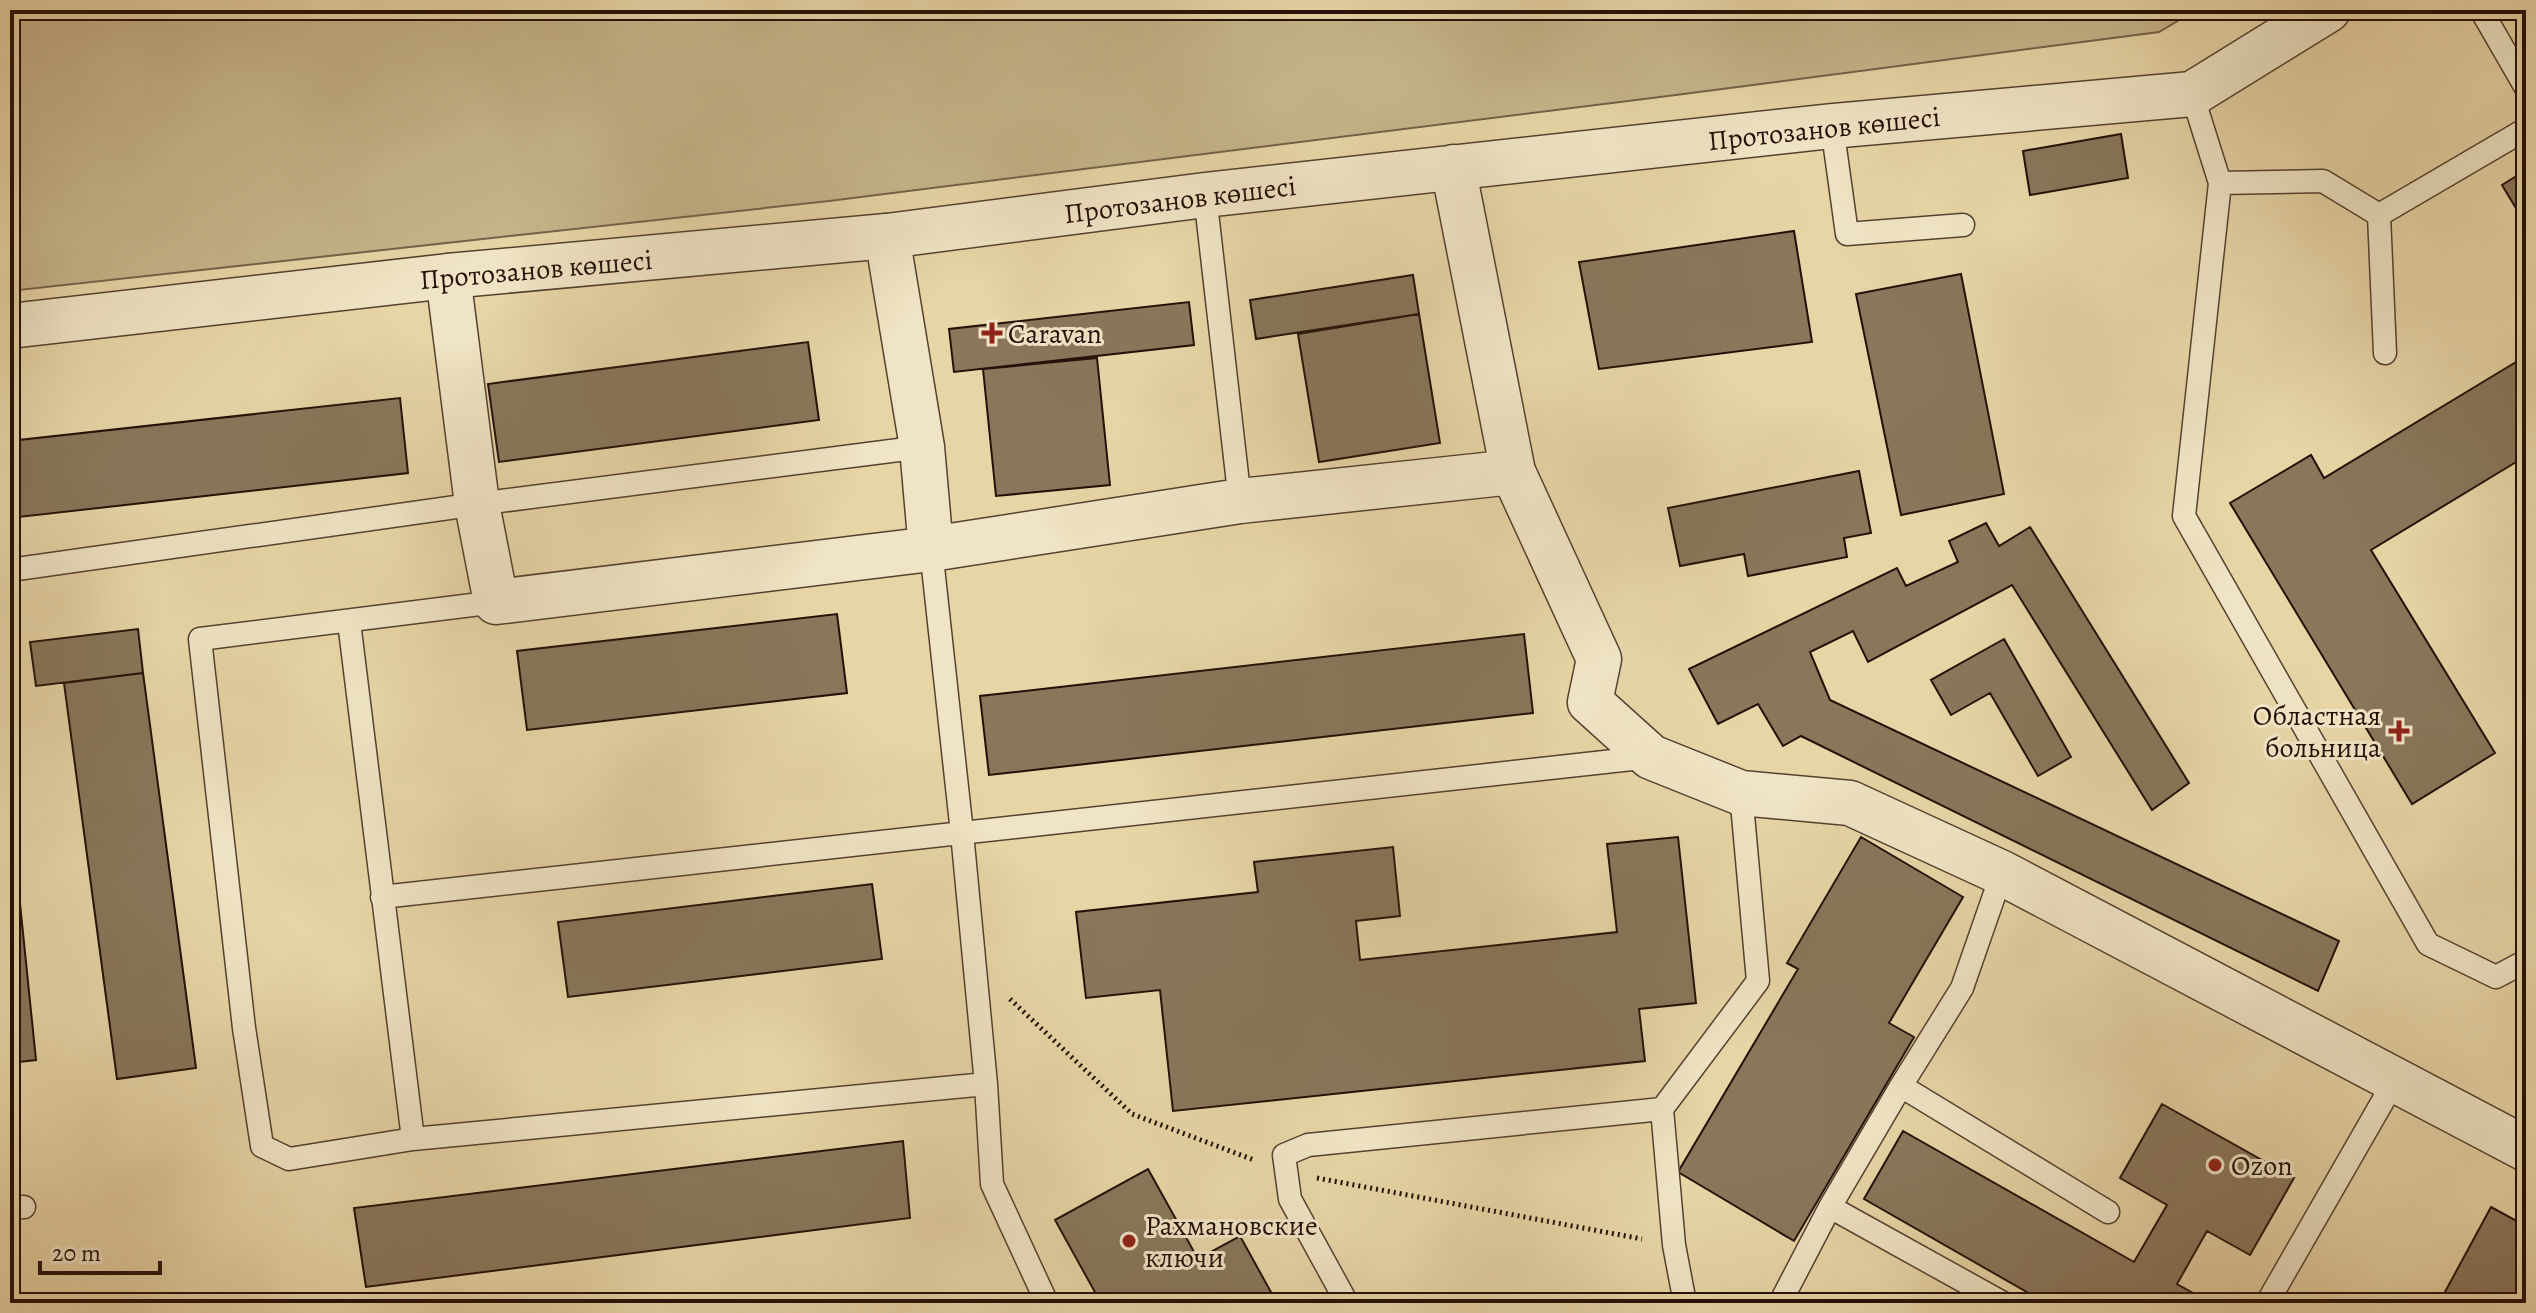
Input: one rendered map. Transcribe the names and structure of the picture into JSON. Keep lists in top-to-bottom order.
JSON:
{
  "streets": {
    "street": ["Протозанов көшесі"]
  },
  "places": {
    "health": ["Caravan", "Областная больница"],
    "other": ["Ozon", "Рахмановские ключи"]
  },
  "scale_bar": "20 m"
}
